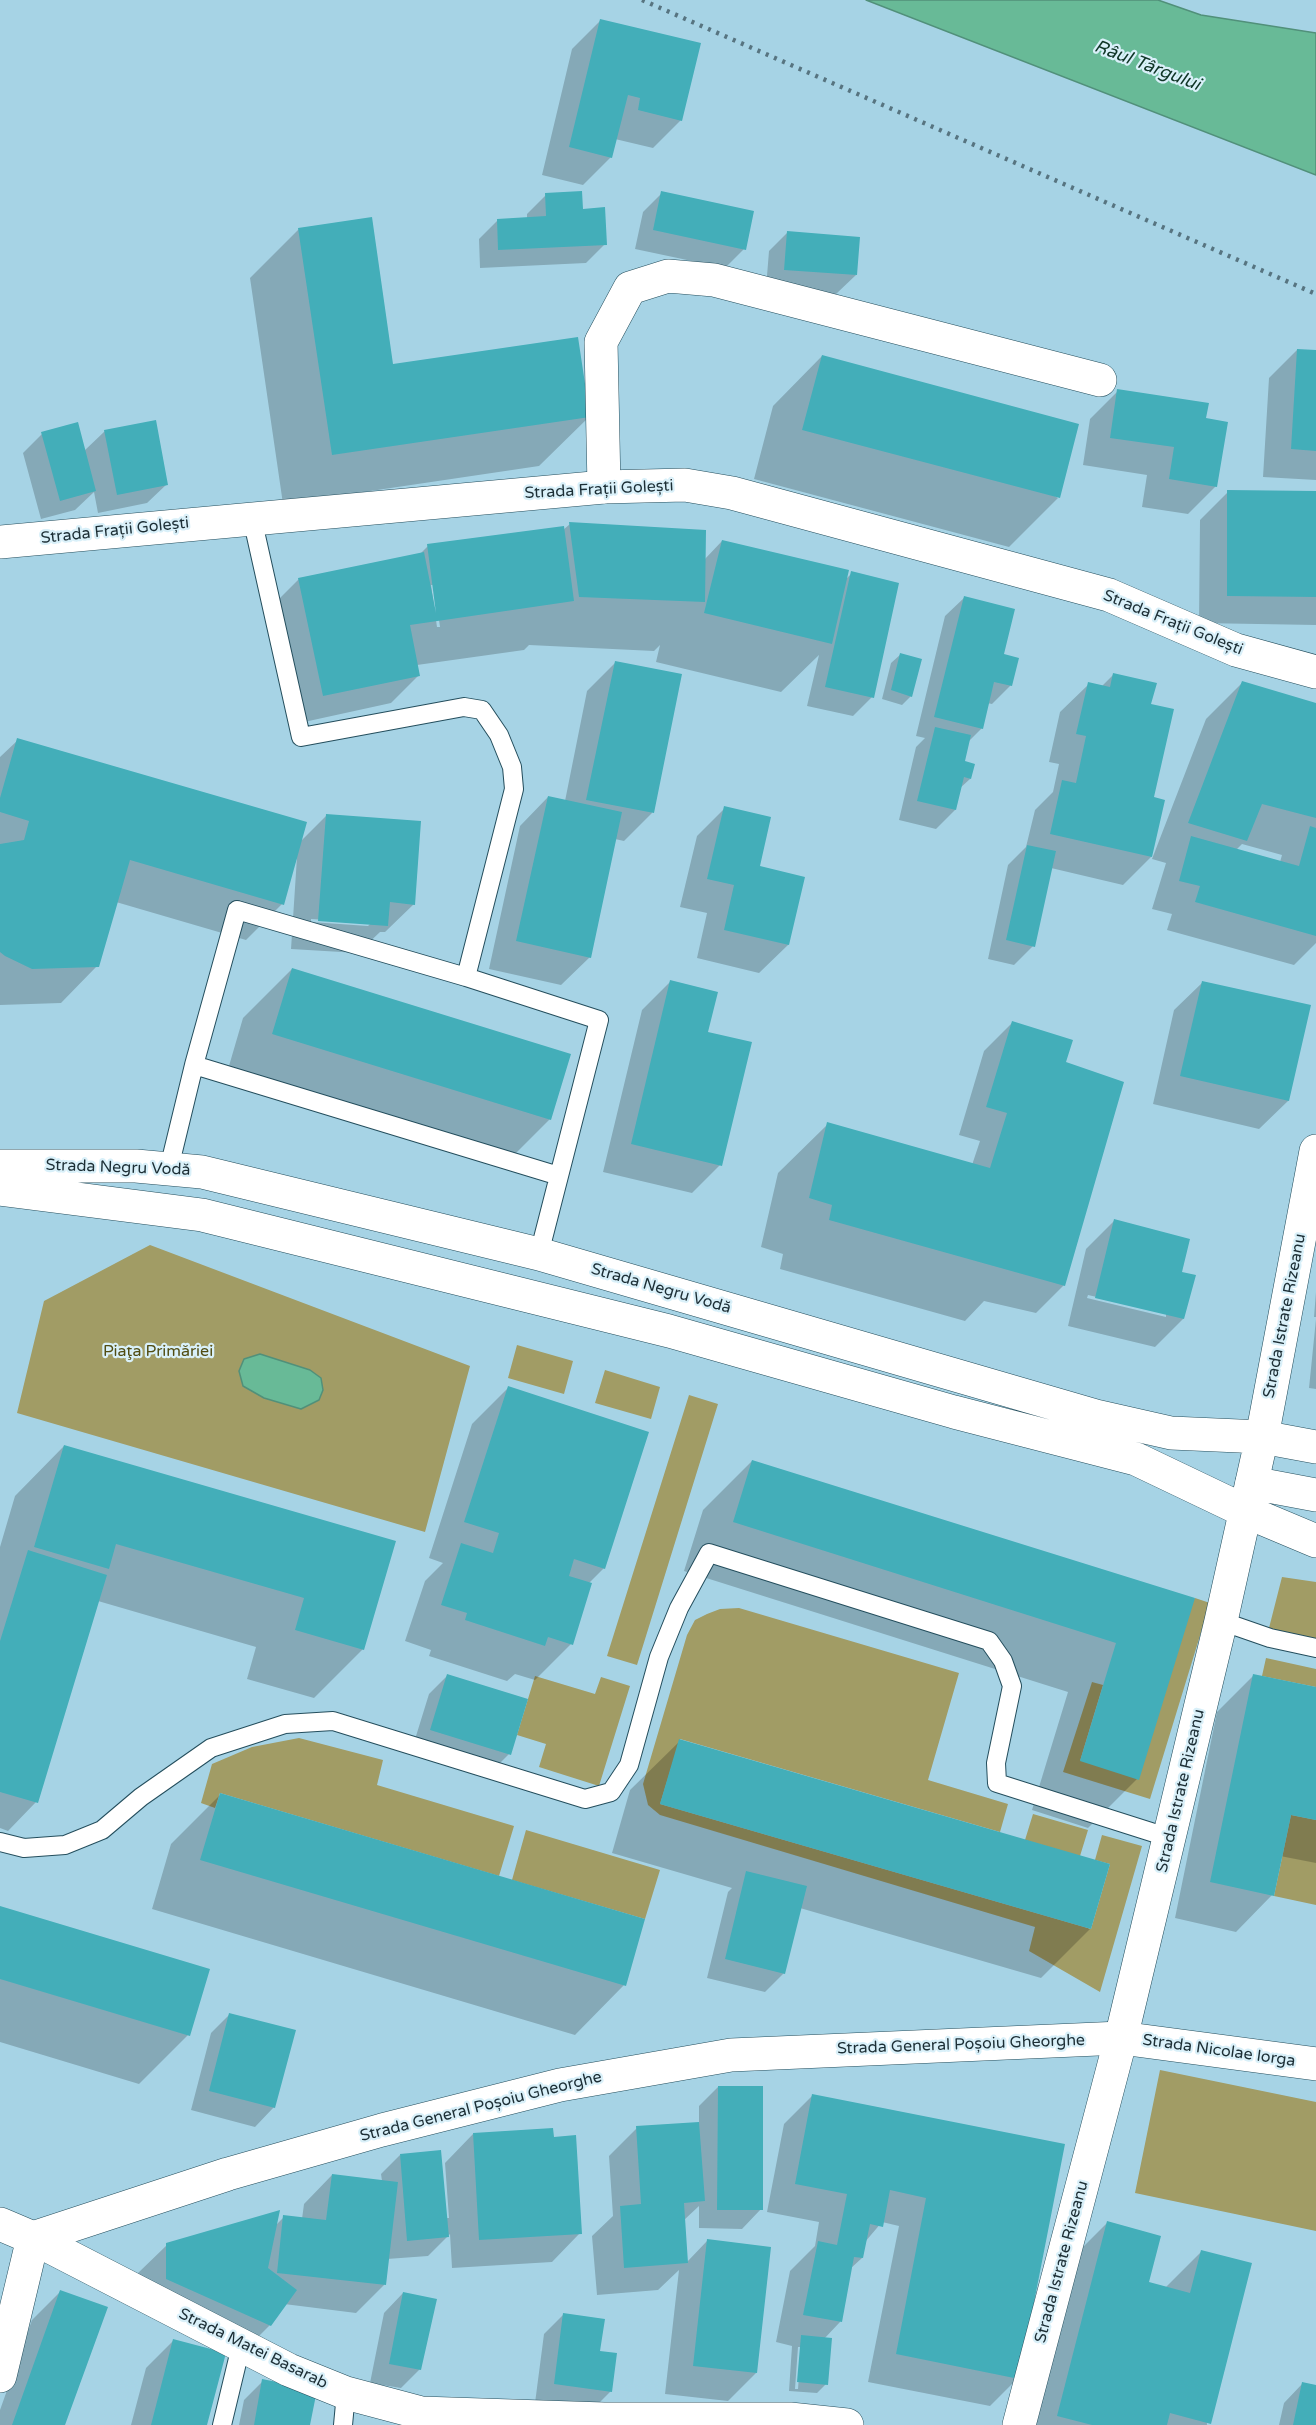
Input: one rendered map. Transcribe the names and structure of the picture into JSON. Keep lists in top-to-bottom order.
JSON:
{
  "streets": {
    "street": [
      "Strada Frații Golești",
      "Strada Negru Vodă",
      "Strada Istrate Rizeanu",
      "Strada General Poșoiu Gheorghe",
      "Strada Nicolae Iorga",
      "Strada Matei Basarab"
    ]
  },
  "crossings": [
    ["Strada Negru Vodă", "Strada Istrate Rizeanu"],
    ["Strada Istrate Rizeanu", "Strada General Poșoiu Gheorghe"],
    ["Strada Istrate Rizeanu", "Strada Nicolae Iorga"],
    ["Strada General Poșoiu Gheorghe", "Strada Nicolae Iorga"],
    ["Strada General Poșoiu Gheorghe", "Strada Matei Basarab"]
  ],
  "water": ["Râul Târgului"],
  "parks": ["Piaţa Primăriei"]
}
